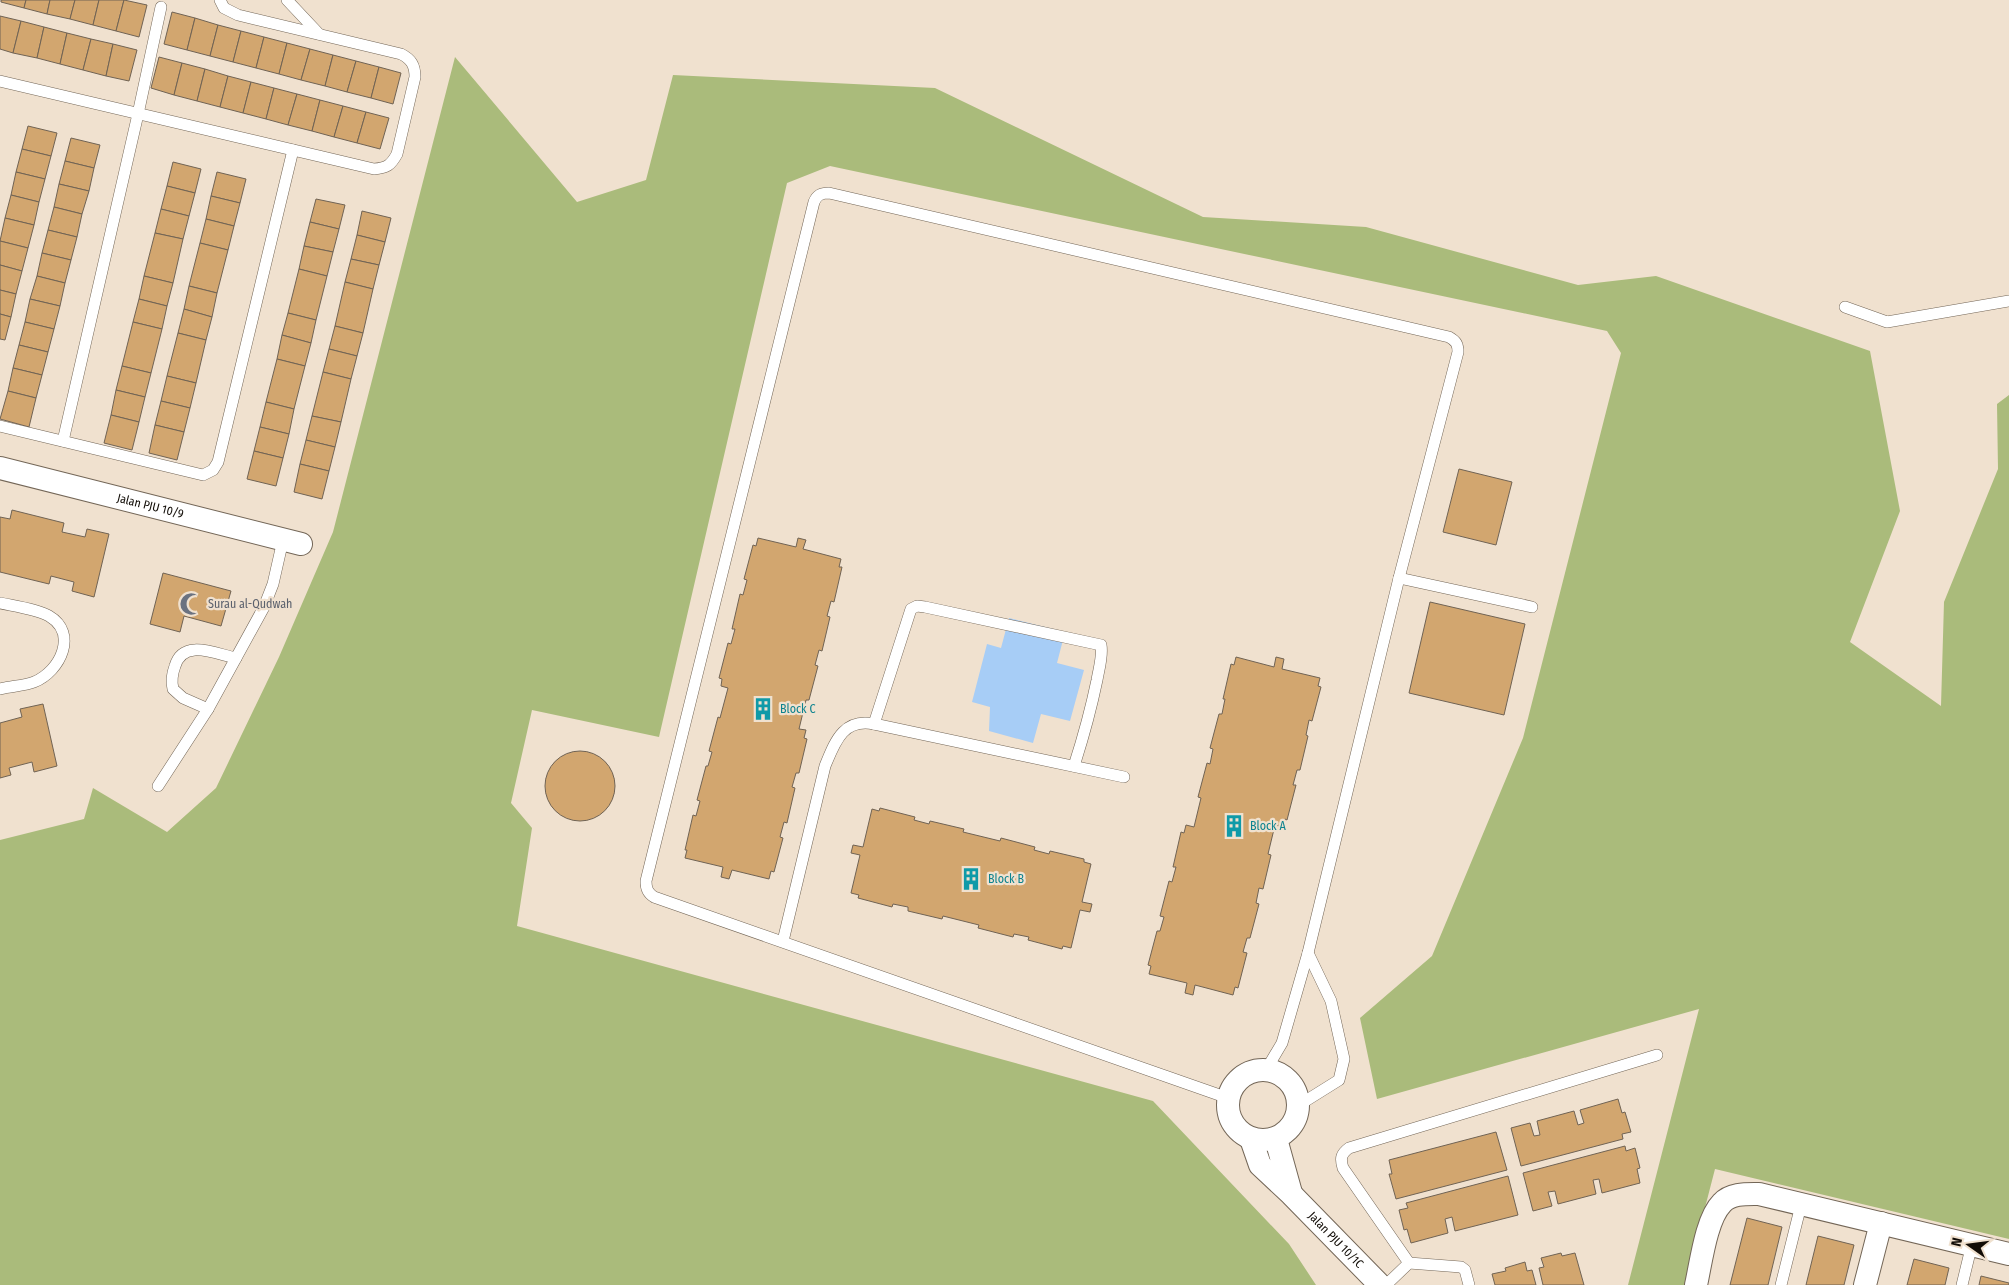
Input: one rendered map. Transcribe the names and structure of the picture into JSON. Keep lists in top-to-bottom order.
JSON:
{
  "streets": {
    "street": ["Jalan PJU 10/9", "Jalan PJU 10/1C"]
  },
  "places": {
    "mosque": ["Surau al-Qudwah"],
    "building": ["Block C", "Block A", "Block B"]
  },
  "north": "left"
}
